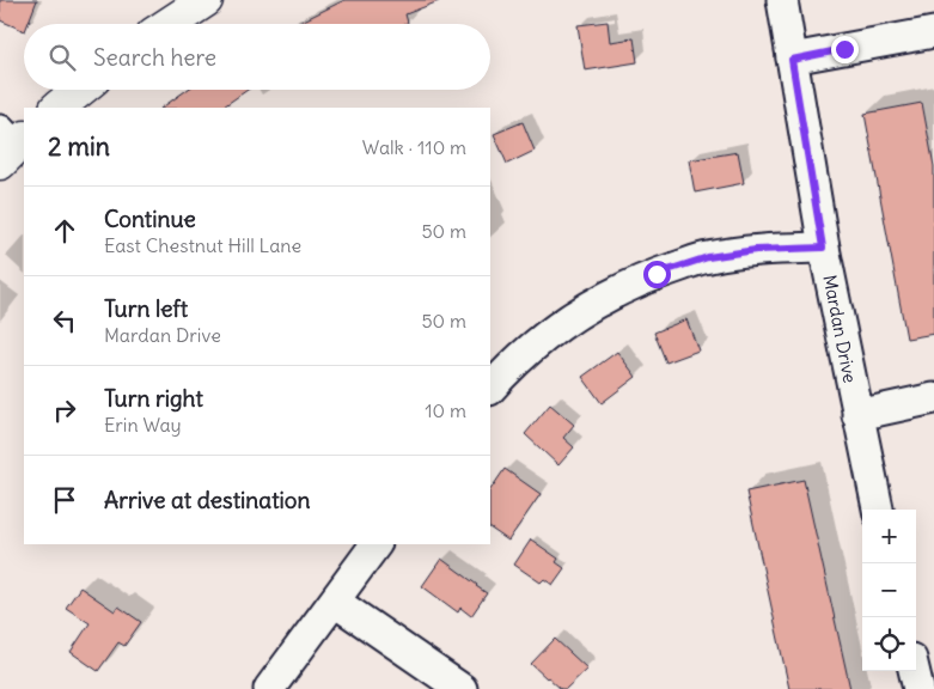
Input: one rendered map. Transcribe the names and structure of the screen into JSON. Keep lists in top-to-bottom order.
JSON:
{
  "streets": {
    "street": ["Mardan Drive"]
  },
  "page": {
    "search": "Search here",
    "heading": ["2 min", "Walk · 110 m"],
    "list": [
      ["Continue", "East Chestnut Hill Lane", "50 m"],
      ["Turn left", "Mardan Drive", "50 m"],
      ["Turn right", "Erin Way", "10 m"],
      "Arrive at destination"
    ],
    "map_buttons": ["+", "−"]
  }
}
